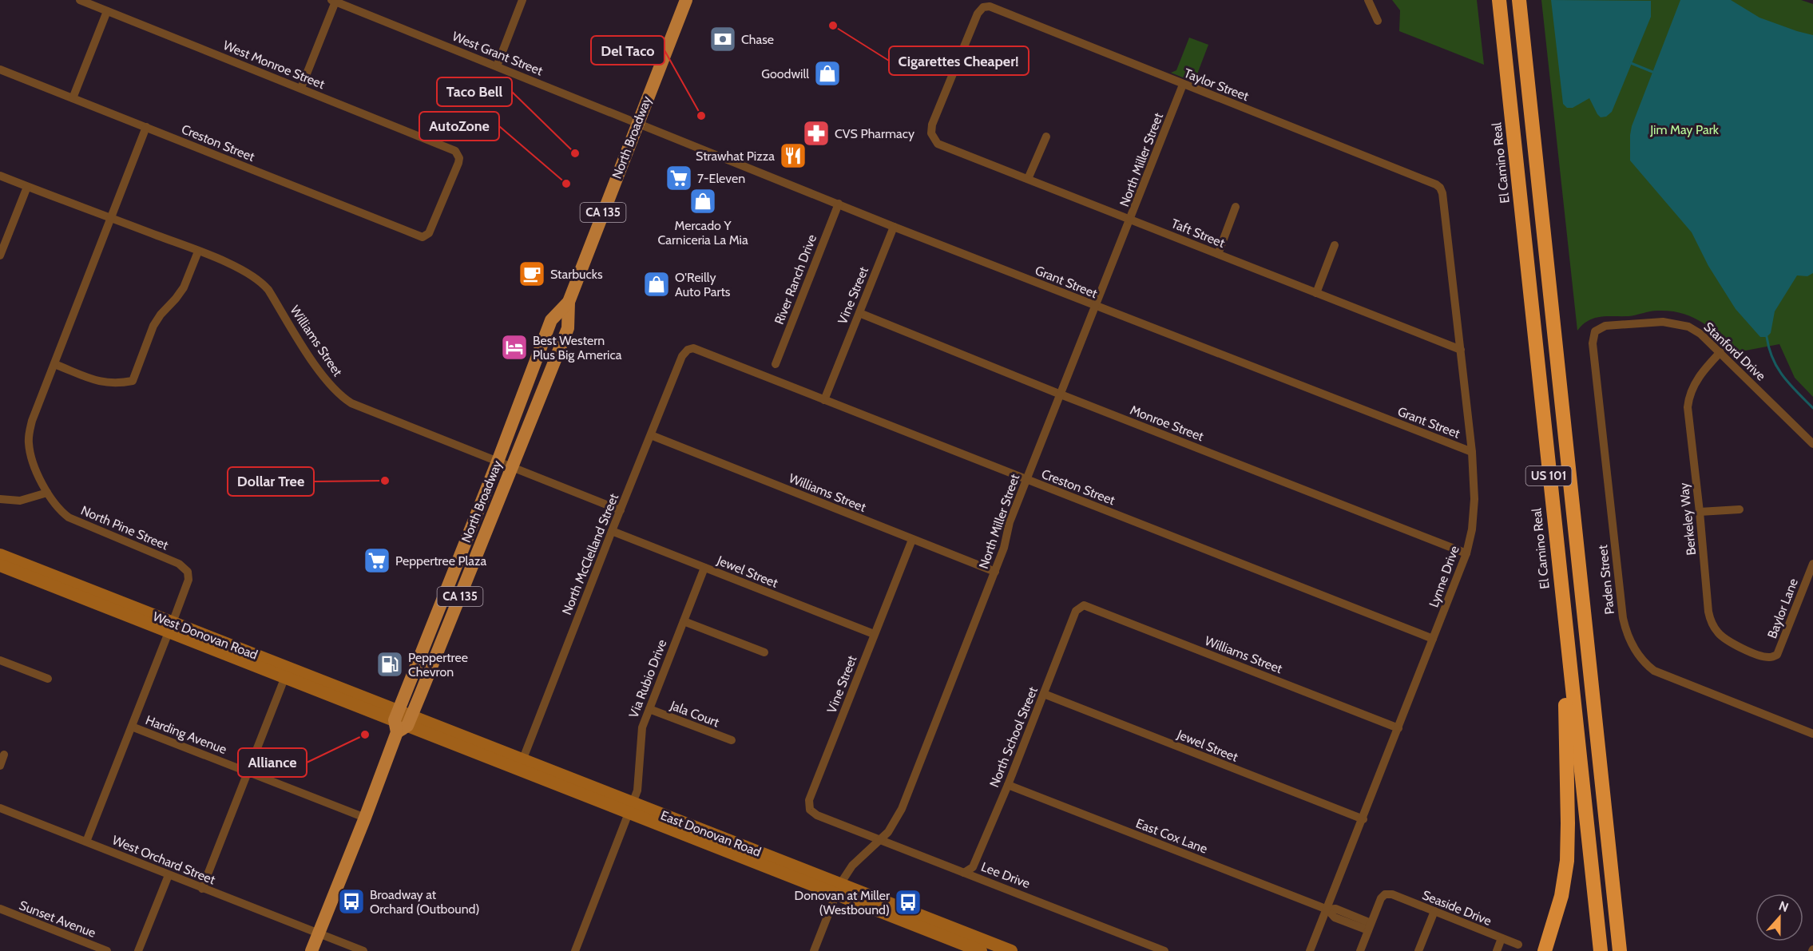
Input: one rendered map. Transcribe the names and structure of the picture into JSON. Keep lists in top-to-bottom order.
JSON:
{
  "streets": {
    "highway": ["El Camino Real", "US 101"],
    "main road": [
      "North Broadway",
      "CA 135",
      "West Donovan Road",
      "East Donovan Road"
    ],
    "street": [
      "West Grant Street",
      "West Monroe Street",
      "Taylor Street",
      "Creston Street",
      "North Miller Street",
      "Taft Street",
      "River Ranch Drive",
      "Grant Street",
      "Vine Street",
      "Williams Street",
      "Stanford Drive",
      "Monroe Street",
      "Berkeley Way",
      "North Pine Street",
      "North McClelland Street",
      "Jewel Street",
      "Lynne Drive",
      "Paden Street",
      "Baylor Lane",
      "Via Rubio Drive",
      "Jala Court",
      "Harding Avenue",
      "North School Street",
      "East Cox Lane",
      "West Orchard Street",
      "Lee Drive",
      "Seaside Drive",
      "Sunset Avenue"
    ]
  },
  "crossings": [
    ["West Grant Street", "North Broadway"],
    ["West Grant Street", "Grant Street"],
    ["West Monroe Street", "Creston Street"],
    ["Taylor Street", "North Miller Street"],
    ["Taylor Street", "Taft Street"],
    ["Taylor Street", "Lynne Drive"],
    ["North Broadway", "Williams Street"],
    ["North Broadway", "West Donovan Road"],
    ["North Broadway", "Harding Avenue"],
    ["North Broadway", "East Donovan Road"],
    ["North Broadway", "West Orchard Street"],
    ["Creston Street", "North Miller Street"],
    ["Creston Street", "Vine Street"],
    ["Creston Street", "North Pine Street"],
    ["Creston Street", "North McClelland Street"],
    ["Creston Street", "Lynne Drive"],
    ["North Miller Street", "Taft Street"],
    ["North Miller Street", "Grant Street"],
    ["North Miller Street", "Williams Street"],
    ["North Miller Street", "Monroe Street"],
    ["North Miller Street", "East Donovan Road"],
    ["North Miller Street", "Lee Drive"],
    ["Taft Street", "Lynne Drive"],
    ["River Ranch Drive", "Grant Street"],
    ["Grant Street", "Vine Street"],
    ["Grant Street", "Lynne Drive"],
    ["Vine Street", "Williams Street"],
    ["Vine Street", "Monroe Street"],
    ["Vine Street", "Jewel Street"],
    ["Vine Street", "Lee Drive"],
    ["Williams Street", "North Pine Street"],
    ["Williams Street", "North McClelland Street"],
    ["Williams Street", "Lynne Drive"],
    ["Williams Street", "North School Street"],
    ["Stanford Drive", "Berkeley Way"],
    ["Stanford Drive", "Paden Street"],
    ["Monroe Street", "Lynne Drive"],
    ["Berkeley Way", "Baylor Lane"],
    ["North Pine Street", "West Donovan Road"],
    ["North Pine Street", "Harding Avenue"],
    ["North Pine Street", "West Orchard Street"],
    ["North McClelland Street", "Jewel Street"],
    ["North McClelland Street", "East Donovan Road"],
    ["Jewel Street", "Lynne Drive"],
    ["Jewel Street", "Via Rubio Drive"],
    ["Jewel Street", "North School Street"],
    ["Lynne Drive", "East Cox Lane"],
    ["West Donovan Road", "East Donovan Road"],
    ["Via Rubio Drive", "Jala Court"],
    ["Via Rubio Drive", "East Donovan Road"],
    ["North School Street", "East Cox Lane"],
    ["North School Street", "Lee Drive"],
    ["East Cox Lane", "Seaside Drive"]
  ],
  "parks": ["Jim May Park"],
  "places": {
    "other": [
      "Cigarettes Cheaper!",
      "Del Taco",
      "Taco Bell",
      "AutoZone",
      "Dollar Tree",
      "Alliance"
    ],
    "bank": ["Chase"],
    "shop": ["Goodwill", "Mercado Y Carniceria La Mia", "O'Reilly Auto Parts"],
    "pharmacy": ["CVS Pharmacy"],
    "restaurant": ["Strawhat Pizza"],
    "supermarket": ["7-Eleven", "Peppertree Plaza"],
    "cafe": ["Starbucks"],
    "hotel": ["Best Western Plus Big America"],
    "fuel station": ["Peppertree Chevron"],
    "bus stop": ["Broadway at Orchard (Outbound)", "Donovan at Miller (Westbound)"]
  },
  "north": "top"
}
